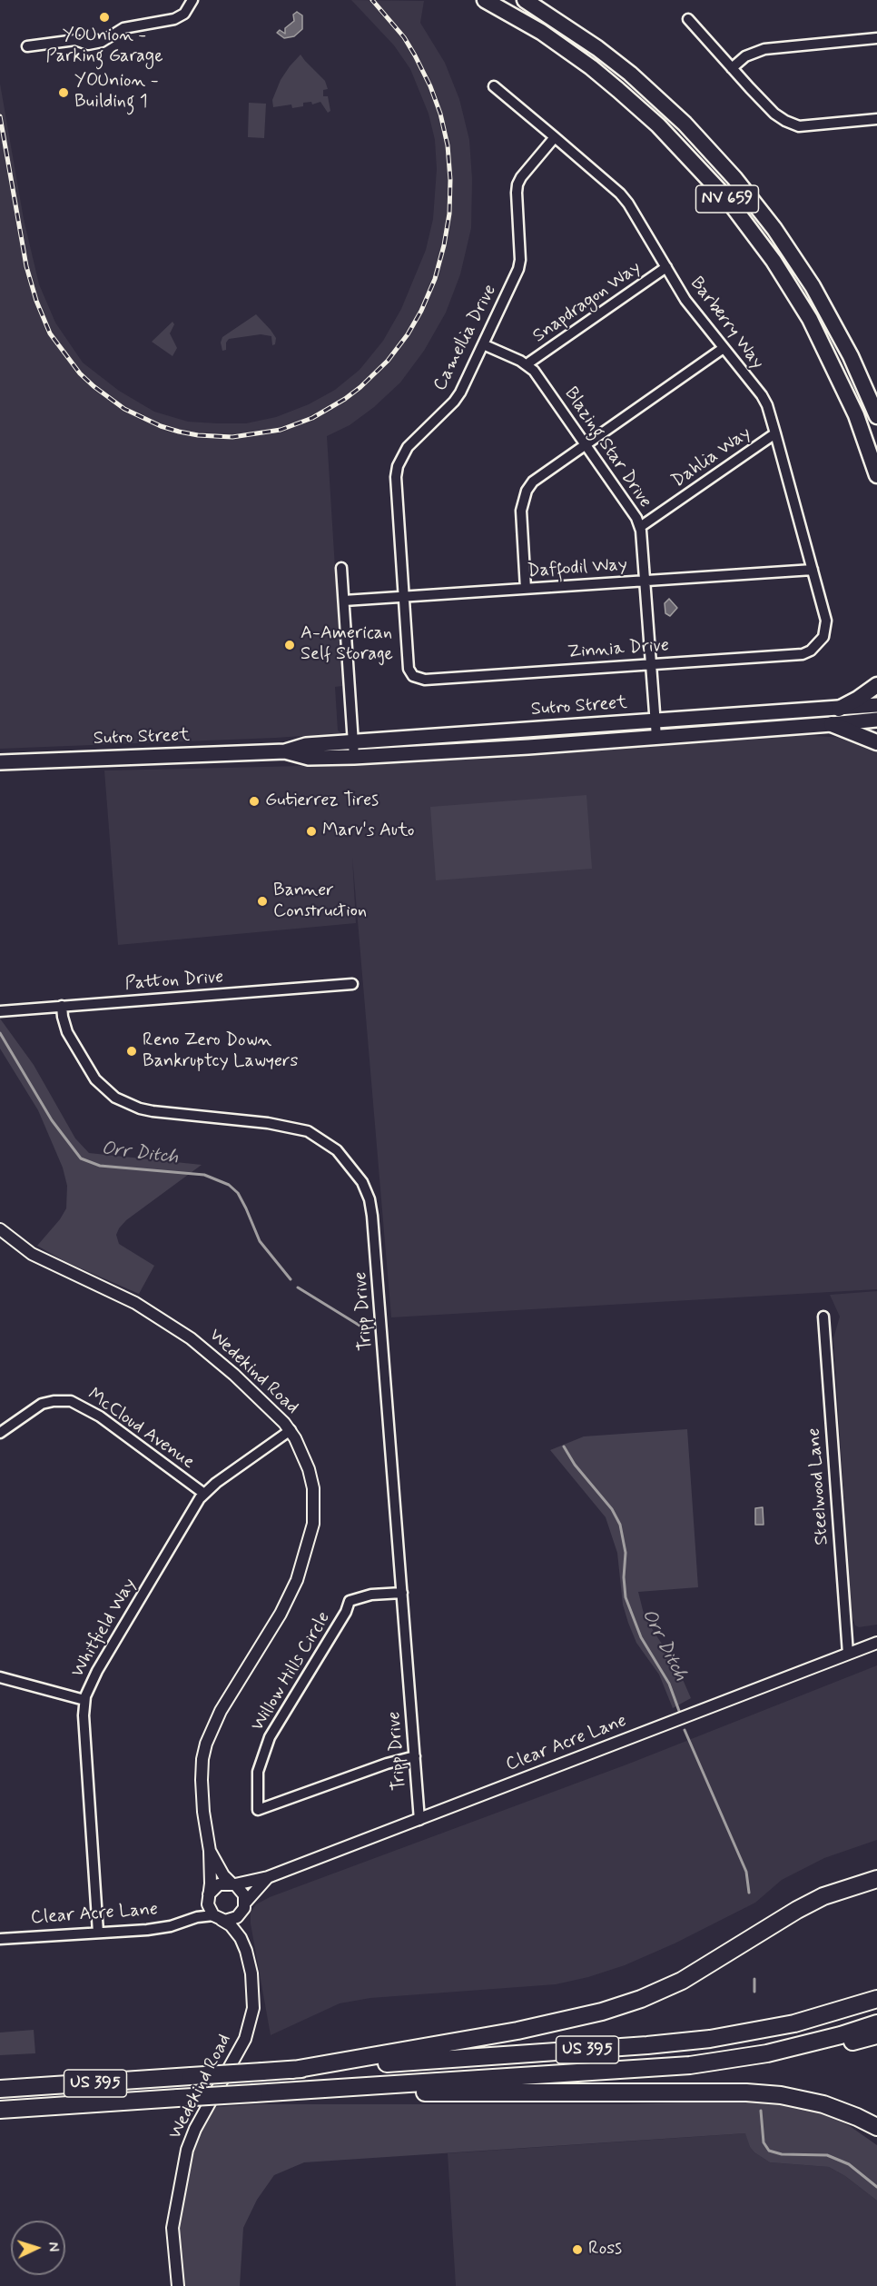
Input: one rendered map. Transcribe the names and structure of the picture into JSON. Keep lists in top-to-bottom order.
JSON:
{
  "streets": {
    "highway": ["US 395"],
    "main road": ["NV 659", "Sutro Street"],
    "street": [
      "Snapdragon Way",
      "Barberry Way",
      "Camellia Drive",
      "Blazing Star Drive",
      "Dahlia Way",
      "Daffodil Way",
      "Zinnia Drive",
      "Patton Drive",
      "Tripp Drive",
      "Wedekind Road",
      "McCloud Avenue",
      "Steelwood Lane",
      "Whitfield Way",
      "Willow Hills Circle",
      "Clear Acre Lane"
    ]
  },
  "crossings": [
    ["Snapdragon Way", "Barberry Way"],
    ["Snapdragon Way", "Blazing Star Drive"],
    ["Barberry Way", "Camellia Drive"],
    ["Barberry Way", "Dahlia Way"],
    ["Barberry Way", "Daffodil Way"],
    ["Barberry Way", "Zinnia Drive"],
    ["Camellia Drive", "Blazing Star Drive"],
    ["Camellia Drive", "Daffodil Way"],
    ["Camellia Drive", "Zinnia Drive"],
    ["Blazing Star Drive", "Dahlia Way"],
    ["Blazing Star Drive", "Daffodil Way"],
    ["Blazing Star Drive", "Zinnia Drive"],
    ["Blazing Star Drive", "Sutro Street"],
    ["Patton Drive", "Tripp Drive"],
    ["Tripp Drive", "Willow Hills Circle"],
    ["Tripp Drive", "Clear Acre Lane"],
    ["Wedekind Road", "Whitfield Way"],
    ["Wedekind Road", "Clear Acre Lane"],
    ["McCloud Avenue", "Whitfield Way"],
    ["Steelwood Lane", "Clear Acre Lane"],
    ["Whitfield Way", "Clear Acre Lane"]
  ],
  "water": ["Orr Ditch"],
  "places": [
    "YOUnion - Parking Garage",
    "YOUnion - Building 1",
    "A-American Self Storage",
    "Gutierrez Tires",
    "Marv's Auto",
    "Banner Construction",
    "Reno Zero Down Bankruptcy Lawyers",
    "Ross"
  ],
  "north": "right"
}
